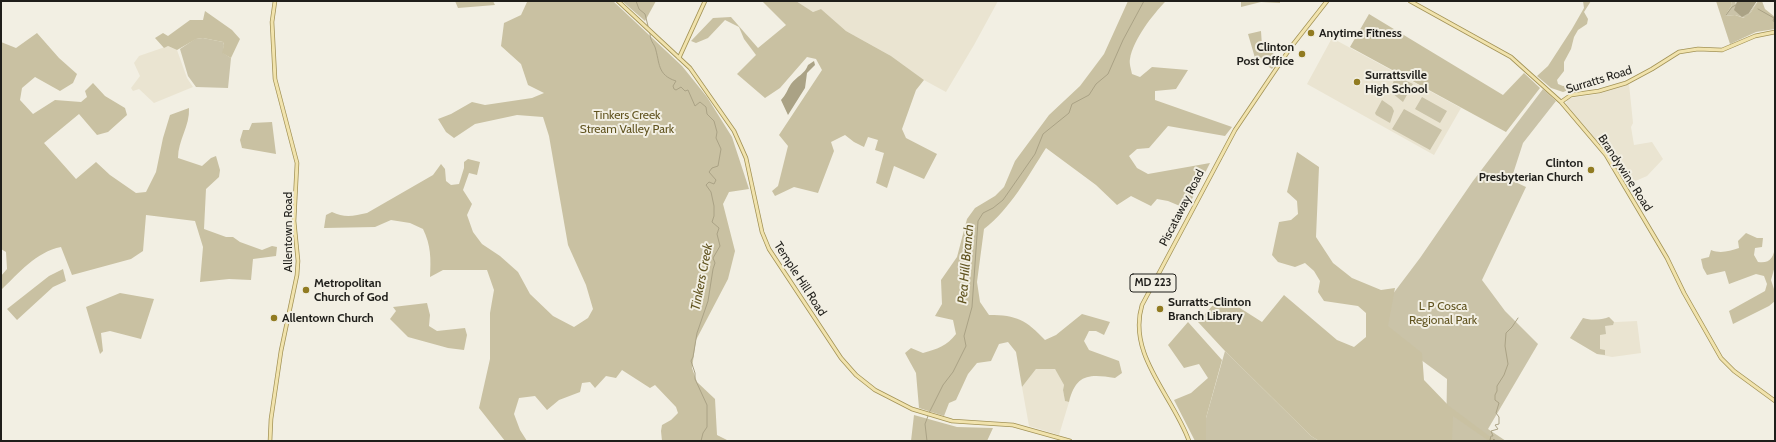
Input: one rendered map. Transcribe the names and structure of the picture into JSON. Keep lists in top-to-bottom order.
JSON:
{
  "streets": {
    "main road": [
      "Surratts Road",
      "Brandywine Road",
      "Piscataway Road",
      "Allentown Road",
      "Temple Hill Road",
      "MD 223"
    ]
  },
  "crossings": [
    ["Surratts Road", "Brandywine Road"]
  ],
  "water": ["Pea Hill Branch", "Tinkers Creek"],
  "parks": ["Tinkers Creek Stream Valley Park", "L P Cosca Regional Park"],
  "places": [
    "Anytime Fitness",
    "Clinton Post Office",
    "Surrattsville High School",
    "Clinton Presbyterian Church",
    "Metropolitan Church of God",
    "Surratts-Clinton Branch Library",
    "Allentown Church"
  ]
}
